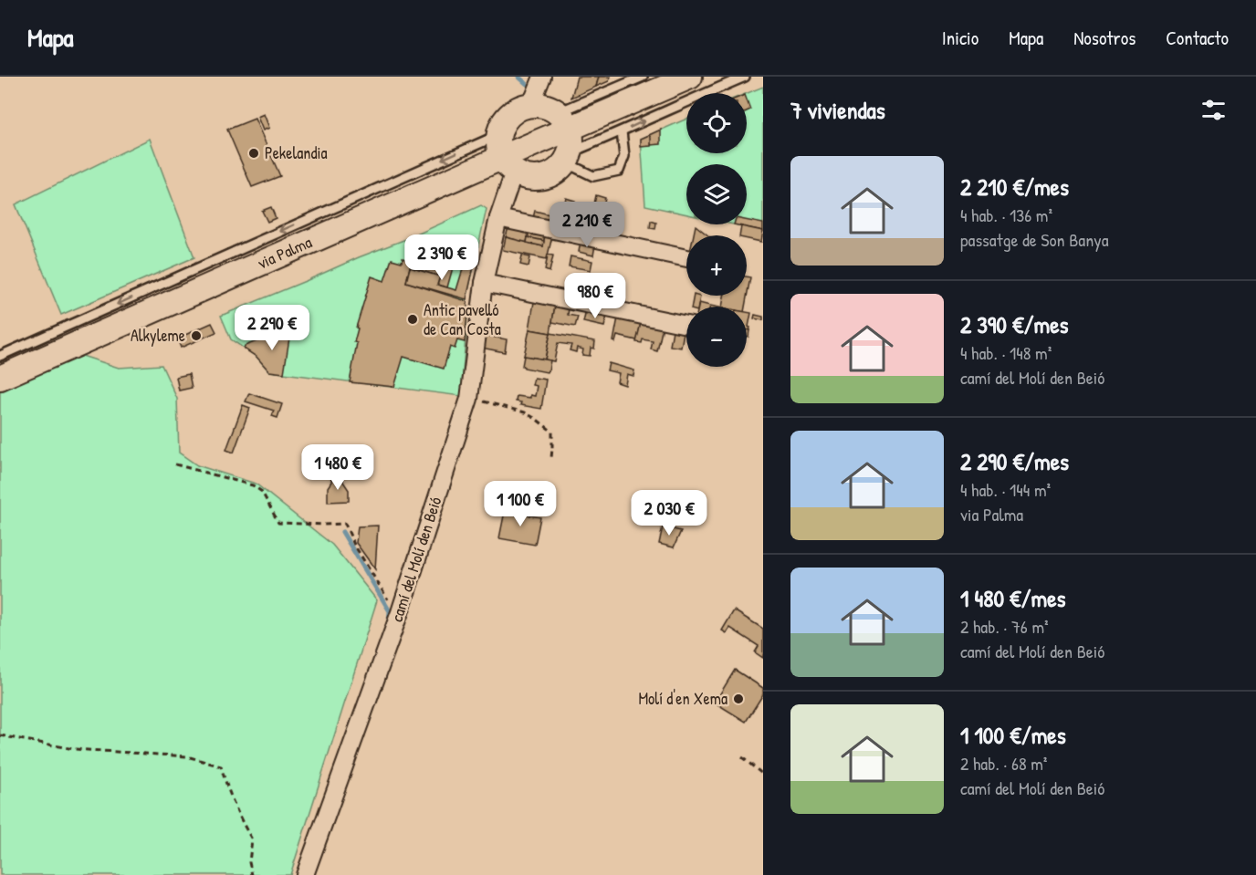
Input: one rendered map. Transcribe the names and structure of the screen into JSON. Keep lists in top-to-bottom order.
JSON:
{
  "streets": {
    "main road": ["via Palma"],
    "street": ["camí del Molí den Beió"]
  },
  "crossings": [
    ["via Palma", "camí del Molí den Beió"]
  ],
  "places": [
    "Pekelandia",
    "Antic pavelló de Can Costa",
    "Alkyleme",
    "Molí d'en Xema"
  ],
  "page": {
    "header": "Mapa",
    "nav": [
      "Inicio",
      "Mapa",
      "Nosotros",
      "Contacto"
    ],
    "heading": "7 viviendas",
    "map_buttons": ["+", "−"],
    "list": [
      {
        "name": "2 210 €/mes",
        "note": "4 hab. · 136 m² · passatge de Son Banya"
      },
      {
        "name": "2 390 €/mes",
        "note": "4 hab. · 148 m² · camí del Molí den Beió"
      },
      {
        "name": "2 290 €/mes",
        "note": "4 hab. · 144 m² · via Palma"
      },
      {
        "name": "1 480 €/mes",
        "note": "2 hab. · 76 m² · camí del Molí den Beió"
      },
      {
        "name": "1 100 €/mes",
        "note": "2 hab. · 68 m² · camí del Molí den Beió"
      }
    ],
    "price": [
      "2 210 €",
      "2 390 €",
      "980 €",
      "2 290 €",
      "1 480 €",
      "1 100 €",
      "2 030 €"
    ]
  }
}
